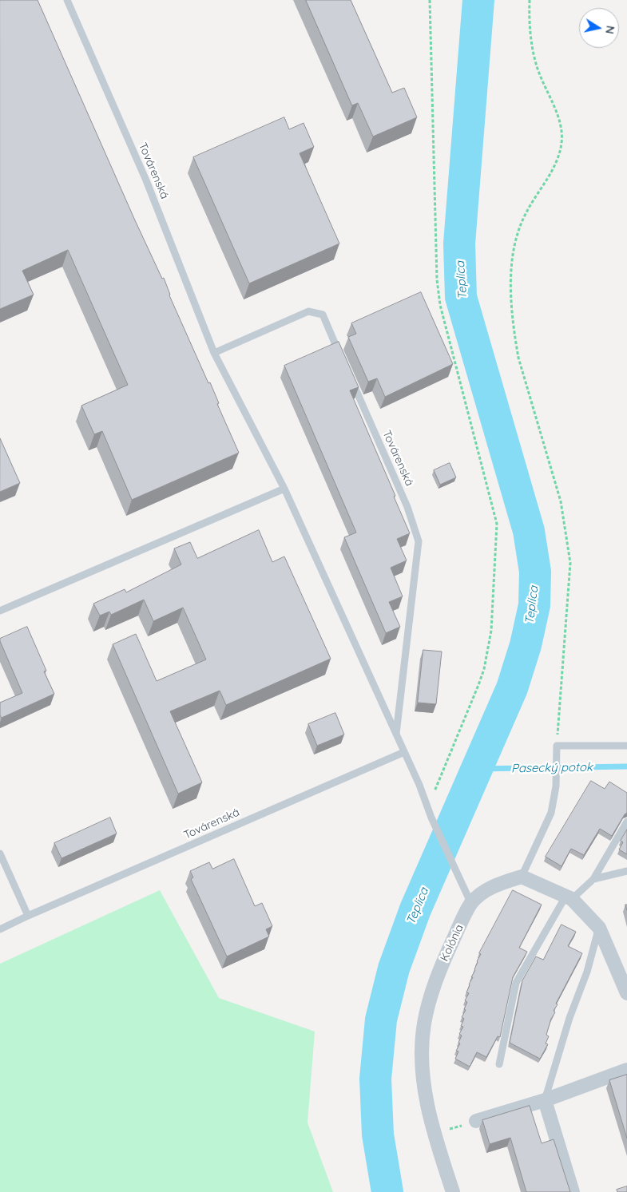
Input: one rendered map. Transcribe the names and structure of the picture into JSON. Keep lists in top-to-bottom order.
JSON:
{
  "streets": {
    "street": ["Kolónia"],
    "lane": ["Továrenská"]
  },
  "crossings": [
    ["Továrenská", "Kolónia"]
  ],
  "water": ["Teplica", "Pasecký potok"],
  "north": "right"
}
